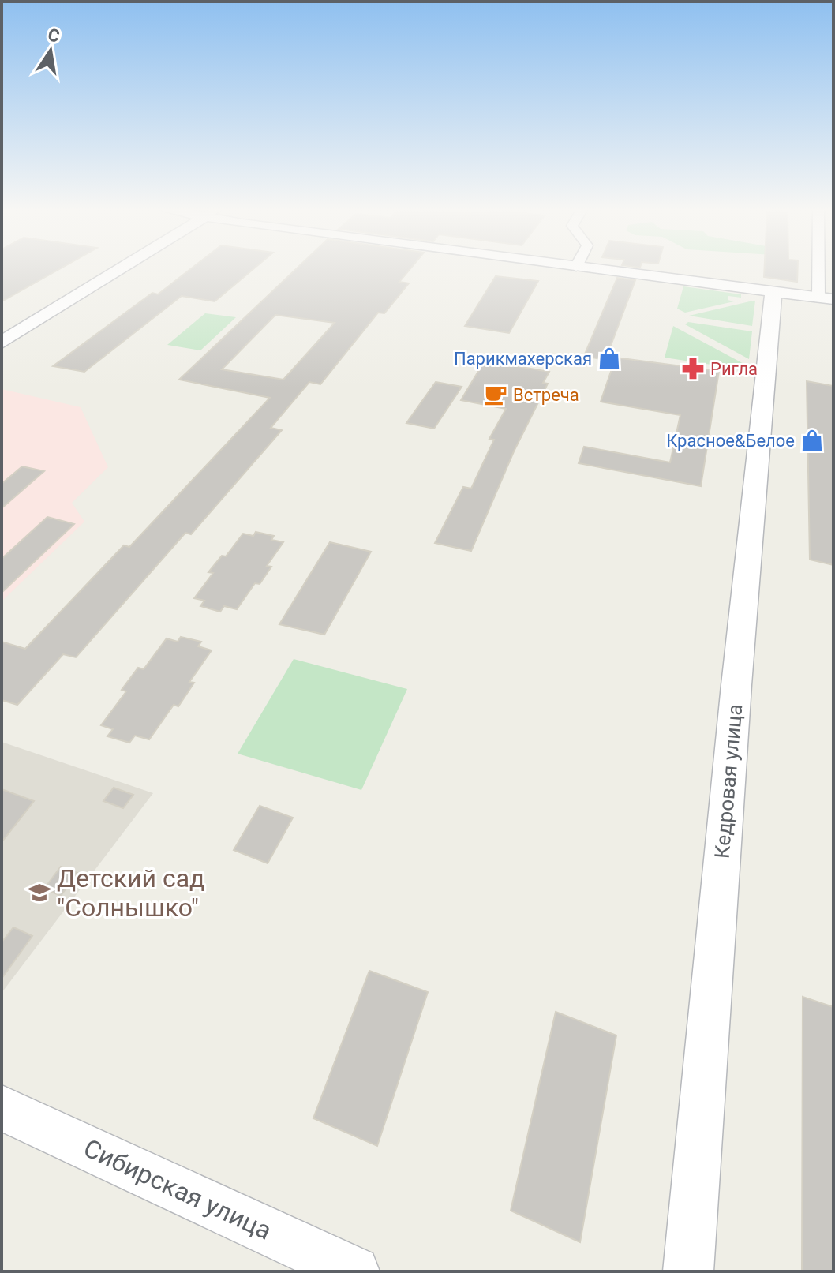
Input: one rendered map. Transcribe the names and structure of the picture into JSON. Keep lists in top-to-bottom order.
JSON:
{
  "streets": {
    "street": ["Кедровая улица", "Сибирская улица"]
  },
  "places": {
    "shop": ["Парикмахерская", "Красное&Белое"],
    "pharmacy": ["Ригла"],
    "cafe": ["Встреча"],
    "school or university": ["Детский сад \"Солнышко\""]
  },
  "north": "top"
}
